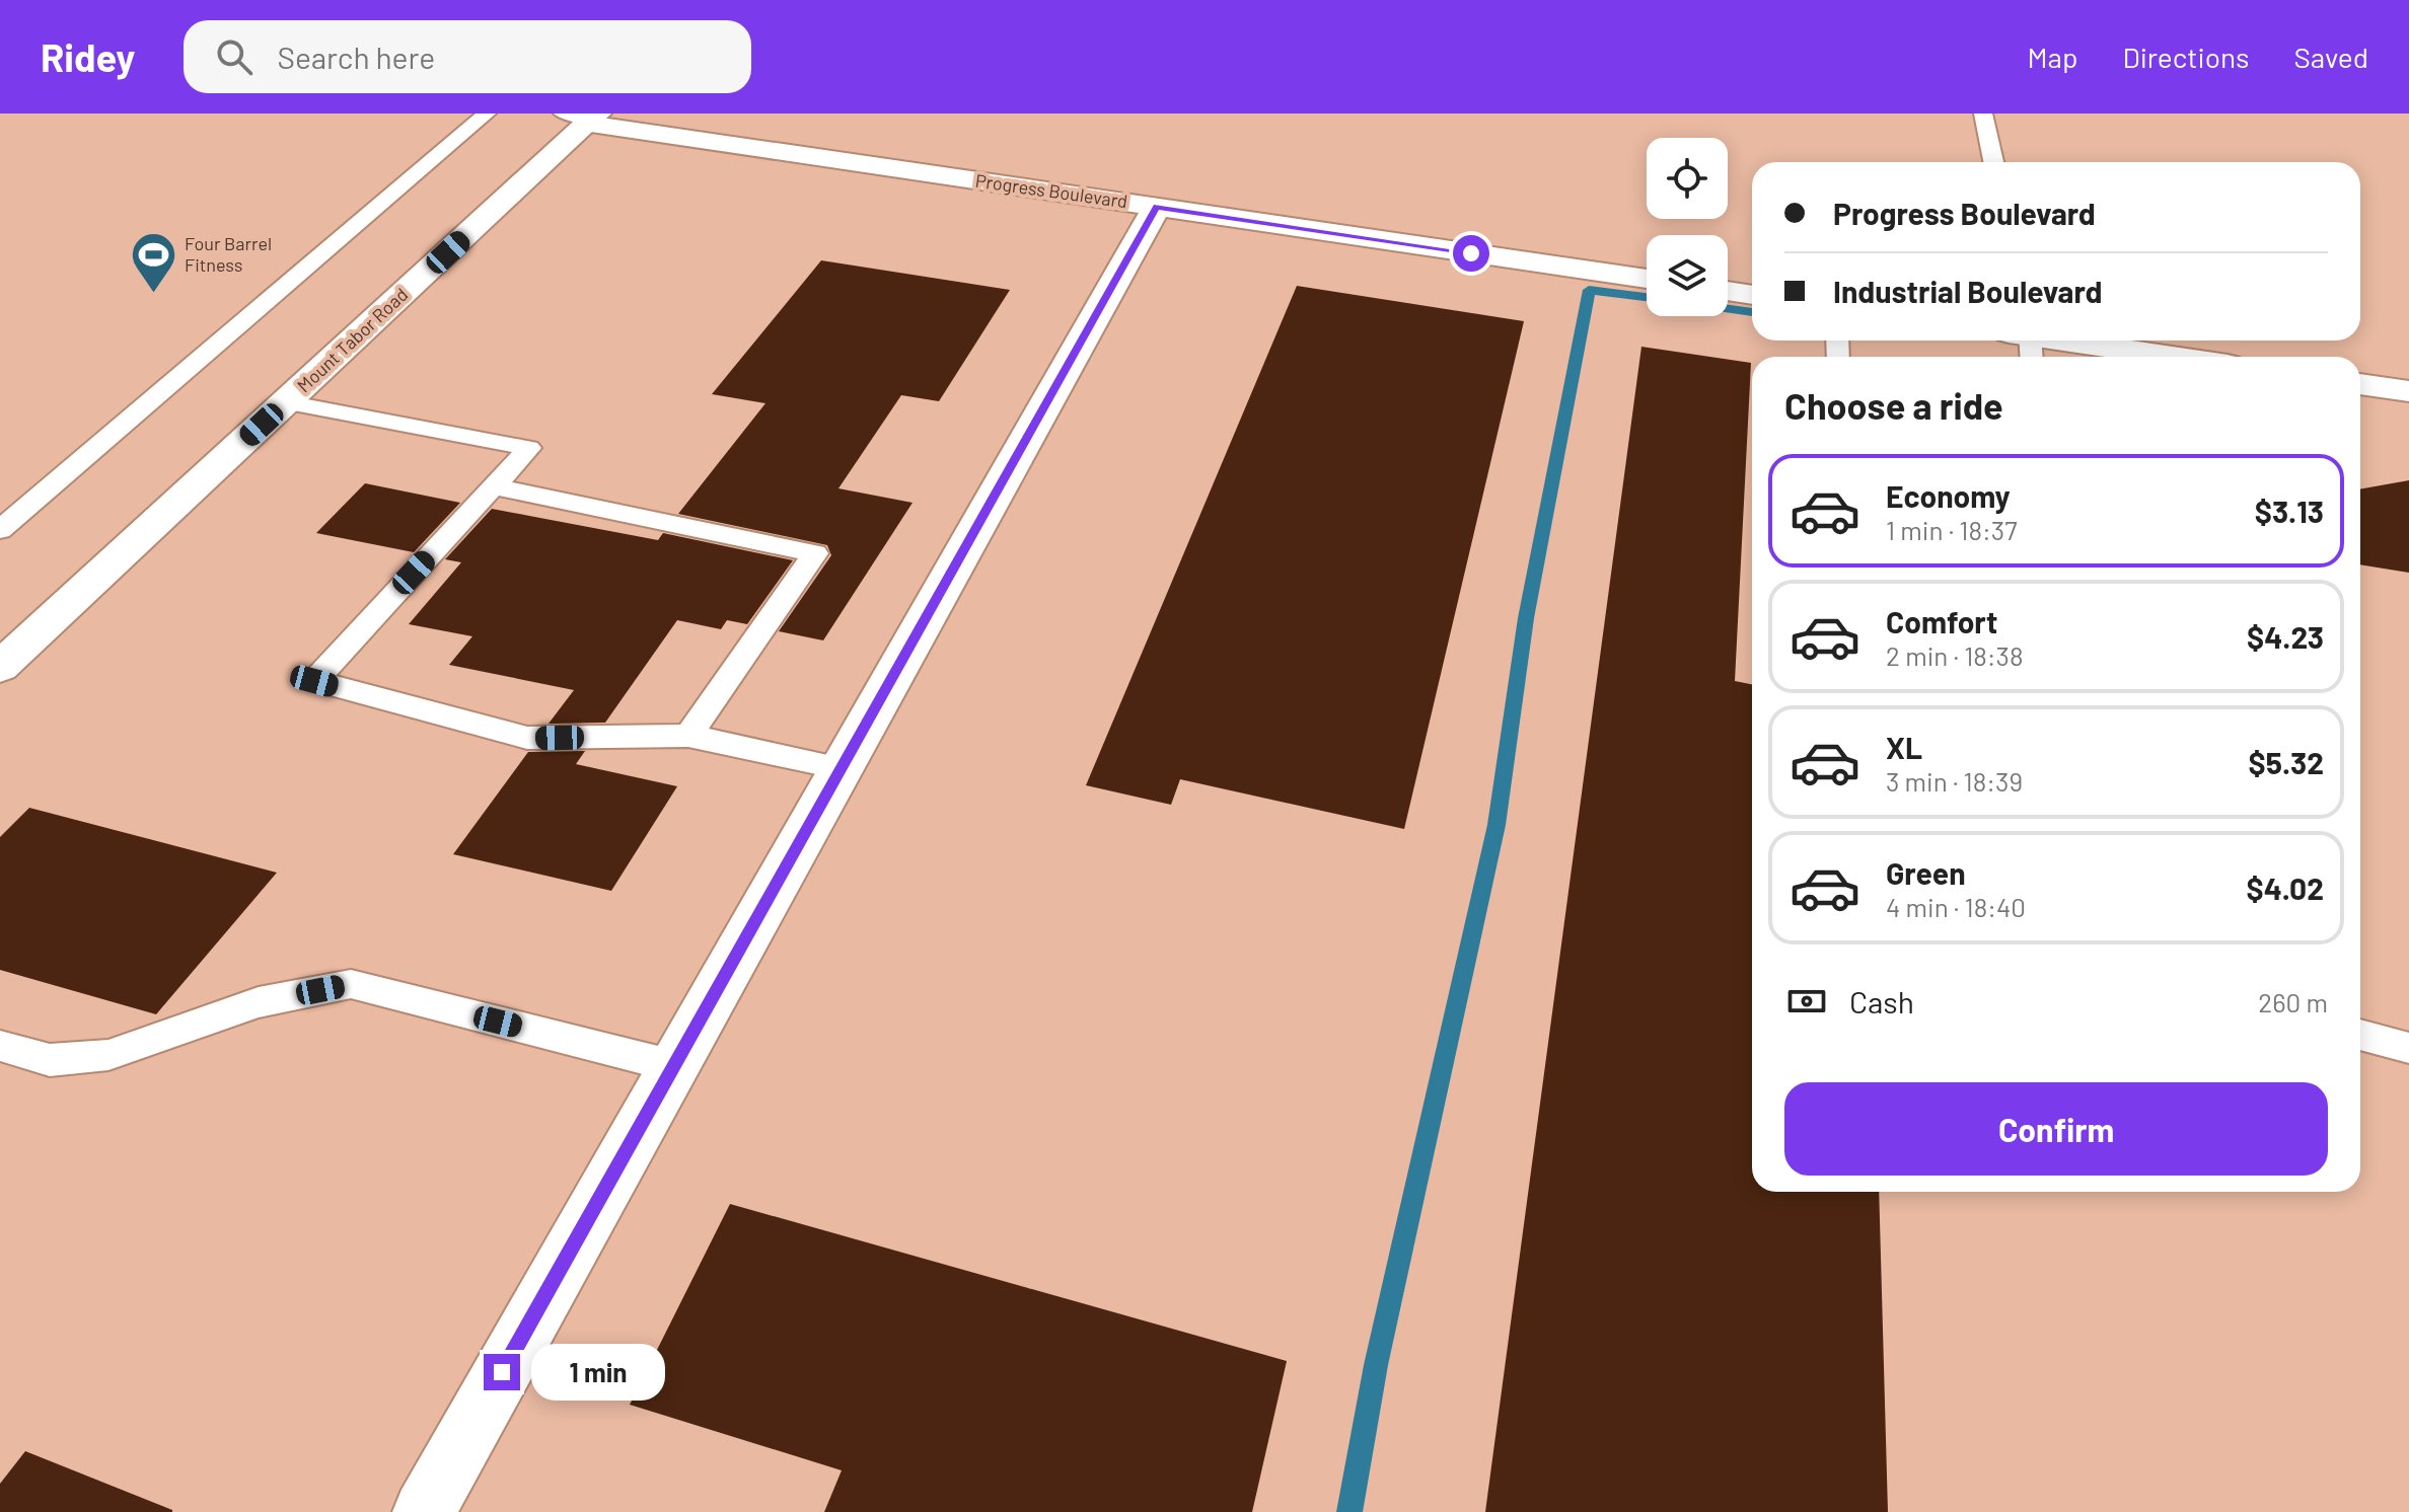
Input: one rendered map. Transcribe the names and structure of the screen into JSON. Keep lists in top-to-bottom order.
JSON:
{
  "streets": {
    "street": ["Progress Boulevard", "Mount Tabor Road"]
  },
  "crossings": [
    ["Progress Boulevard", "Mount Tabor Road"]
  ],
  "places": {
    "sports": ["Four Barrel Fitness"]
  },
  "page": {
    "header": "Ridey",
    "search": "Search here",
    "nav": ["Map", "Directions", "Saved"],
    "banner": ["Progress Boulevard", "Industrial Boulevard"],
    "heading": "Choose a ride",
    "list": [
      {
        "name": "Economy",
        "note": "1 min · 18:37",
        "value": "$3.13"
      },
      {
        "name": "Comfort",
        "note": "2 min · 18:38",
        "value": "$4.23"
      },
      {
        "name": "XL",
        "note": "3 min · 18:39",
        "value": "$5.32"
      },
      {
        "name": "Green",
        "note": "4 min · 18:40",
        "value": "$4.02"
      }
    ],
    "pay": ["Cash", "260 m"],
    "buttons": "Confirm",
    "bubble": "1 min"
  }
}
